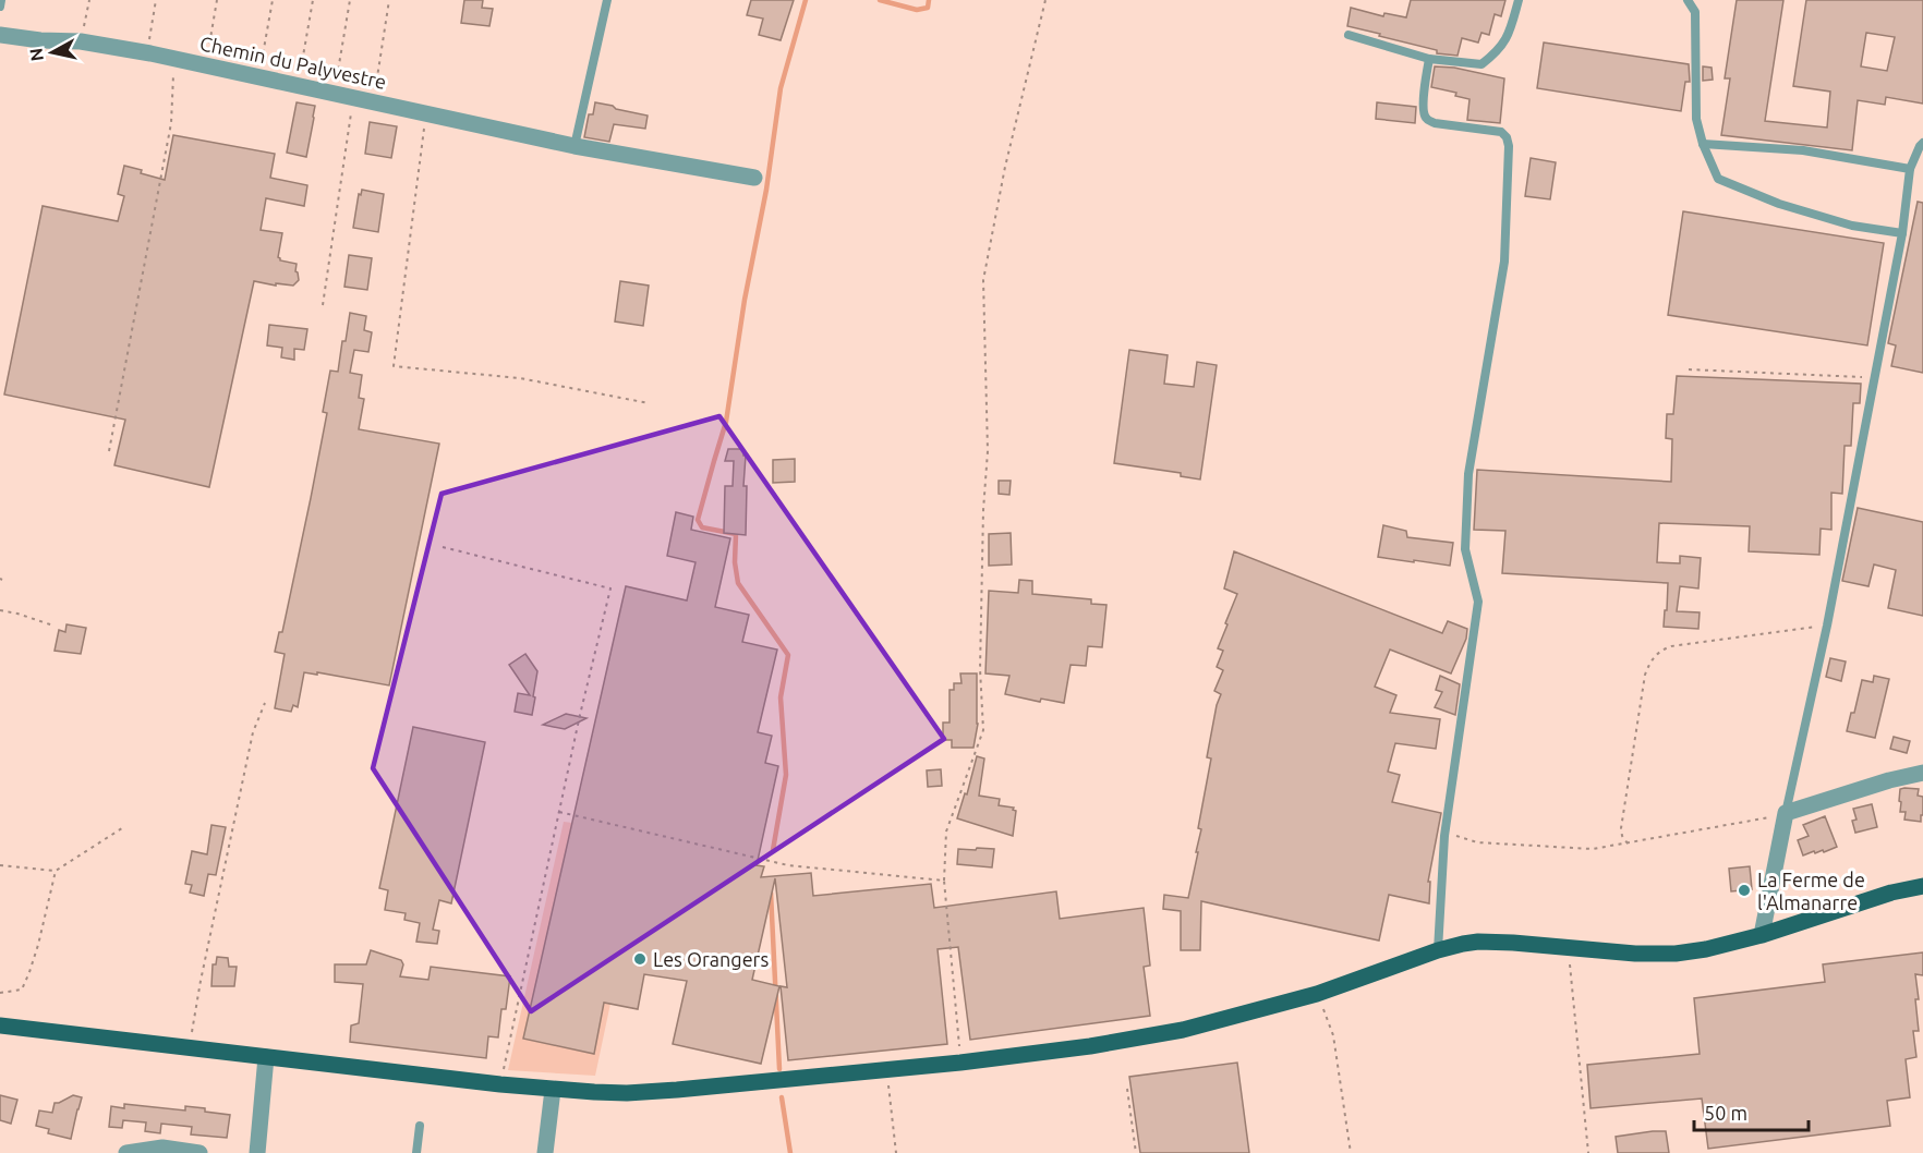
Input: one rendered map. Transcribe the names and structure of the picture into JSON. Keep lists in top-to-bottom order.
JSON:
{
  "streets": {
    "street": ["Chemin du Palyvestre"]
  },
  "places": ["La Ferme de l'Almanarre", "Les Orangers"],
  "scale_bar": "50 m",
  "north": "left"
}
